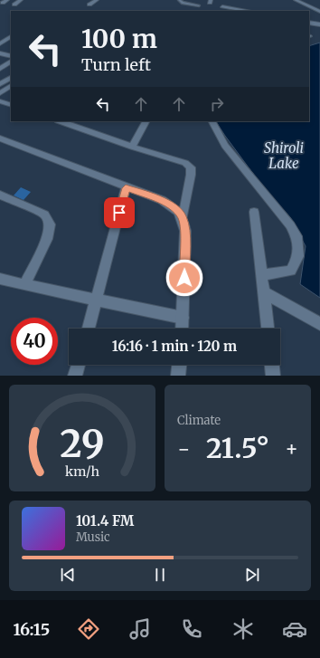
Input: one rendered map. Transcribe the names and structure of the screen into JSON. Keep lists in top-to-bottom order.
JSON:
{
  "water": ["Shiroli Lake"],
  "page": {
    "turn": ["100 m", "Turn left"],
    "limit": "40",
    "trip": "16:16 · 1 min · 120 m",
    "tile": "Climate",
    "heat": ["−", "21.5°", "+"],
    "song": ["101.4 FM", "Music"],
    "tabs": "16:15",
    "gauge": ["29", "km/h"]
  }
}
